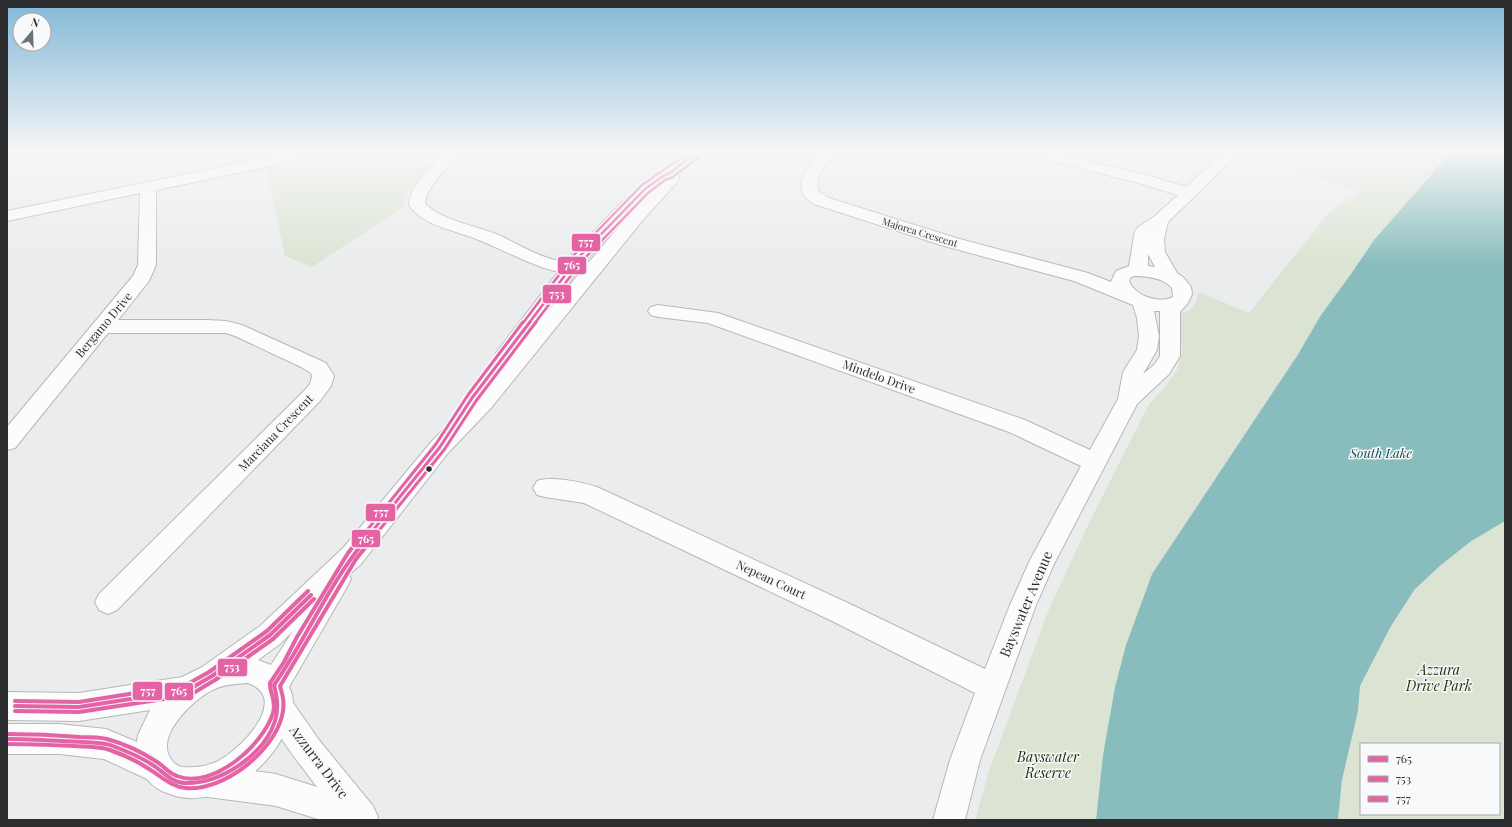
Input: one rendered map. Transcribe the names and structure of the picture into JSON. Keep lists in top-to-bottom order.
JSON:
{
  "streets": {
    "street": [
      "Majorca Crescent",
      "Bergamo Drive",
      "Mindelo Drive",
      "Marciana Crescent",
      "Nepean Court",
      "Bayswater Avenue",
      "Azzurra Drive"
    ]
  },
  "crossings": [
    ["Majorca Crescent", "Bayswater Avenue"],
    ["Bergamo Drive", "Marciana Crescent"],
    ["Mindelo Drive", "Bayswater Avenue"],
    ["Nepean Court", "Bayswater Avenue"]
  ],
  "water": ["South Lake"],
  "parks": ["Azzura Drive Park", "Bayswater Reserve"],
  "lines": ["transit line 765", "transit line 753", "transit line 757"],
  "legend": ["765", "753", "757"],
  "north": "top"
}
